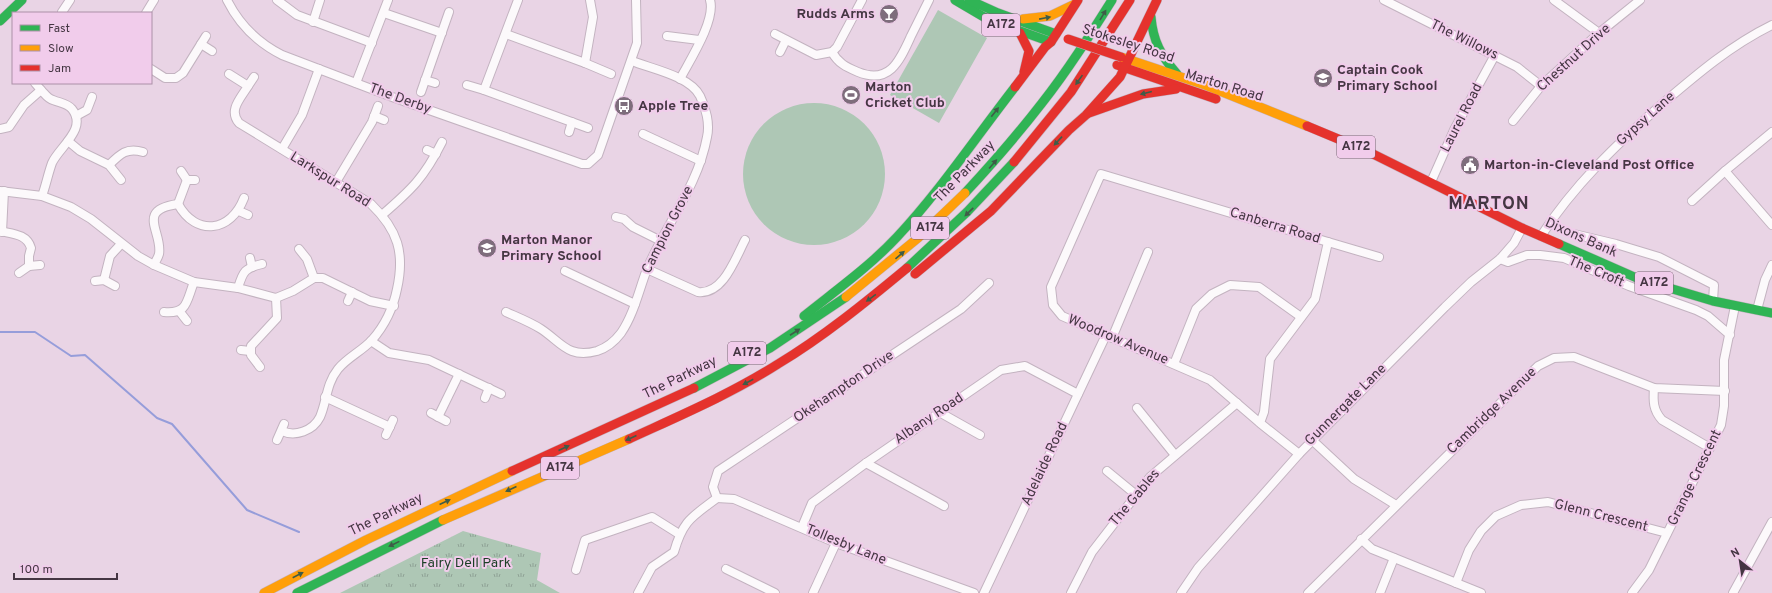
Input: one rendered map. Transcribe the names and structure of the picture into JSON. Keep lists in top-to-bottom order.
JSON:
{
  "streets": {
    "main road": [
      "A172",
      "Stokesley Road",
      "Marton Road",
      "The Parkway",
      "A174",
      "Dixons Bank"
    ],
    "street": [
      "The Willows",
      "Chestnut Drive",
      "The Derby",
      "Laurel Road",
      "Gypsy Lane",
      "Larkspur Road",
      "Canberra Road",
      "Campion Grove",
      "The Croft",
      "Woodrow Avenue",
      "Okehampton Drive",
      "Gunnergate Lane",
      "Cambridge Avenue",
      "Albany Road",
      "Adelaide Road",
      "Grange Crescent",
      "The Gables",
      "Glenn Crescent",
      "Tollesby Lane"
    ]
  },
  "crossings": [
    ["A172", "Stokesley Road"],
    ["A172", "Marton Road"],
    ["A172", "The Parkway"],
    ["A172", "A174"],
    ["The Willows", "Chestnut Drive"],
    ["The Willows", "Laurel Road"],
    ["Stokesley Road", "Marton Road"],
    ["Stokesley Road", "A174"],
    ["Marton Road", "A174"],
    ["Marton Road", "Dixons Bank"],
    ["The Derby", "Campion Grove"],
    ["Laurel Road", "Dixons Bank"],
    ["Gypsy Lane", "Dixons Bank"],
    ["Canberra Road", "Woodrow Avenue"],
    ["Dixons Bank", "Gunnergate Lane"],
    ["Dixons Bank", "Grange Crescent"],
    ["The Croft", "Gunnergate Lane"],
    ["The Croft", "Grange Crescent"],
    ["Woodrow Avenue", "Gunnergate Lane"],
    ["Woodrow Avenue", "Adelaide Road"],
    ["Woodrow Avenue", "The Gables"],
    ["Okehampton Drive", "Tollesby Lane"],
    ["Cambridge Avenue", "Grange Crescent"],
    ["Albany Road", "Adelaide Road"],
    ["Albany Road", "Tollesby Lane"],
    ["Grange Crescent", "Glenn Crescent"]
  ],
  "districts": ["MARTON"],
  "parks": ["Fairy Dell Park"],
  "places": {
    "bar": ["Rudds Arms"],
    "school or university": ["Captain Cook Primary School", "Marton Manor Primary School"],
    "sports": ["Marton Cricket Club"],
    "bus stop": ["Apple Tree"],
    "public building": ["Marton-in-Cleveland Post Office"]
  },
  "legend": ["Fast", "Slow", "Jam"],
  "scale_bar": "100 m",
  "north": "top left"
}
